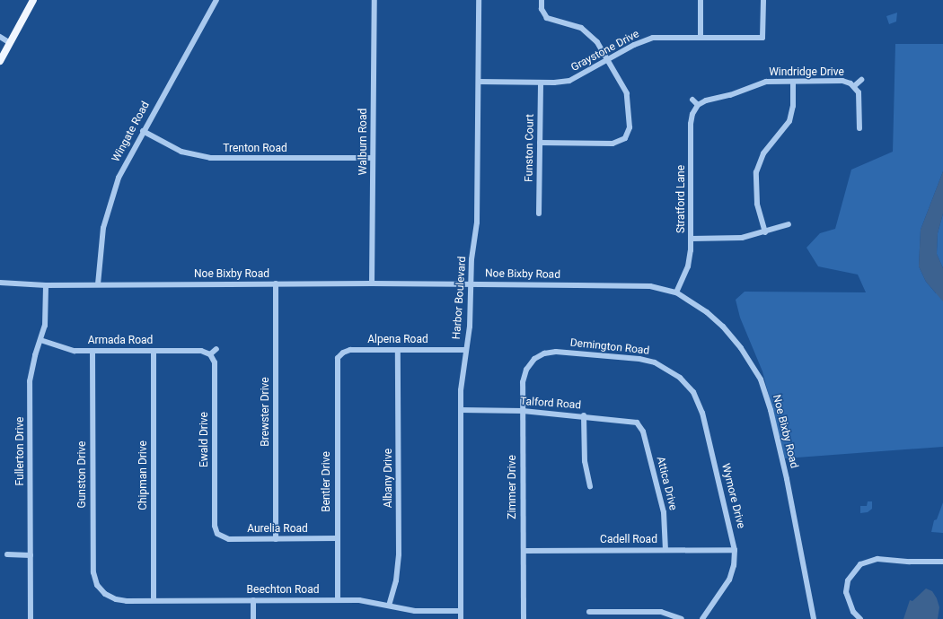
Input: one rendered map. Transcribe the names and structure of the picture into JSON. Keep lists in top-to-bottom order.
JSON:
{
  "streets": {
    "street": [
      "Graystone Drive",
      "Windridge Drive",
      "Wingate Road",
      "Walburn Road",
      "Funston Court",
      "Trenton Road",
      "Stratford Lane",
      "Noe Bixby Road",
      "Harbor Boulevard",
      "Alpena Road",
      "Armada Road",
      "Demington Road",
      "Talford Road",
      "Brewster Drive",
      "Ewald Drive",
      "Fullerton Drive",
      "Gunston Drive",
      "Chipman Drive",
      "Albany Drive",
      "Bentler Drive",
      "Attica Drive",
      "Zimmer Drive",
      "Wymore Drive",
      "Aurelia Road",
      "Cadell Road",
      "Beechton Road"
    ]
  },
  "crossings": [
    ["Graystone Drive", "Funston Court"],
    ["Graystone Drive", "Harbor Boulevard"],
    ["Windridge Drive", "Stratford Lane"],
    ["Wingate Road", "Trenton Road"],
    ["Wingate Road", "Noe Bixby Road"],
    ["Walburn Road", "Trenton Road"],
    ["Walburn Road", "Noe Bixby Road"],
    ["Stratford Lane", "Noe Bixby Road"],
    ["Noe Bixby Road", "Harbor Boulevard"],
    ["Noe Bixby Road", "Brewster Drive"],
    ["Noe Bixby Road", "Fullerton Drive"],
    ["Harbor Boulevard", "Alpena Road"],
    ["Harbor Boulevard", "Talford Road"],
    ["Harbor Boulevard", "Beechton Road"],
    ["Alpena Road", "Albany Drive"],
    ["Alpena Road", "Bentler Drive"],
    ["Armada Road", "Ewald Drive"],
    ["Armada Road", "Fullerton Drive"],
    ["Armada Road", "Gunston Drive"],
    ["Armada Road", "Chipman Drive"],
    ["Demington Road", "Zimmer Drive"],
    ["Demington Road", "Wymore Drive"],
    ["Talford Road", "Attica Drive"],
    ["Talford Road", "Zimmer Drive"],
    ["Brewster Drive", "Aurelia Road"],
    ["Ewald Drive", "Aurelia Road"],
    ["Gunston Drive", "Beechton Road"],
    ["Chipman Drive", "Beechton Road"],
    ["Albany Drive", "Beechton Road"],
    ["Bentler Drive", "Aurelia Road"],
    ["Bentler Drive", "Beechton Road"],
    ["Attica Drive", "Cadell Road"],
    ["Zimmer Drive", "Cadell Road"],
    ["Wymore Drive", "Cadell Road"]
  ]
}
